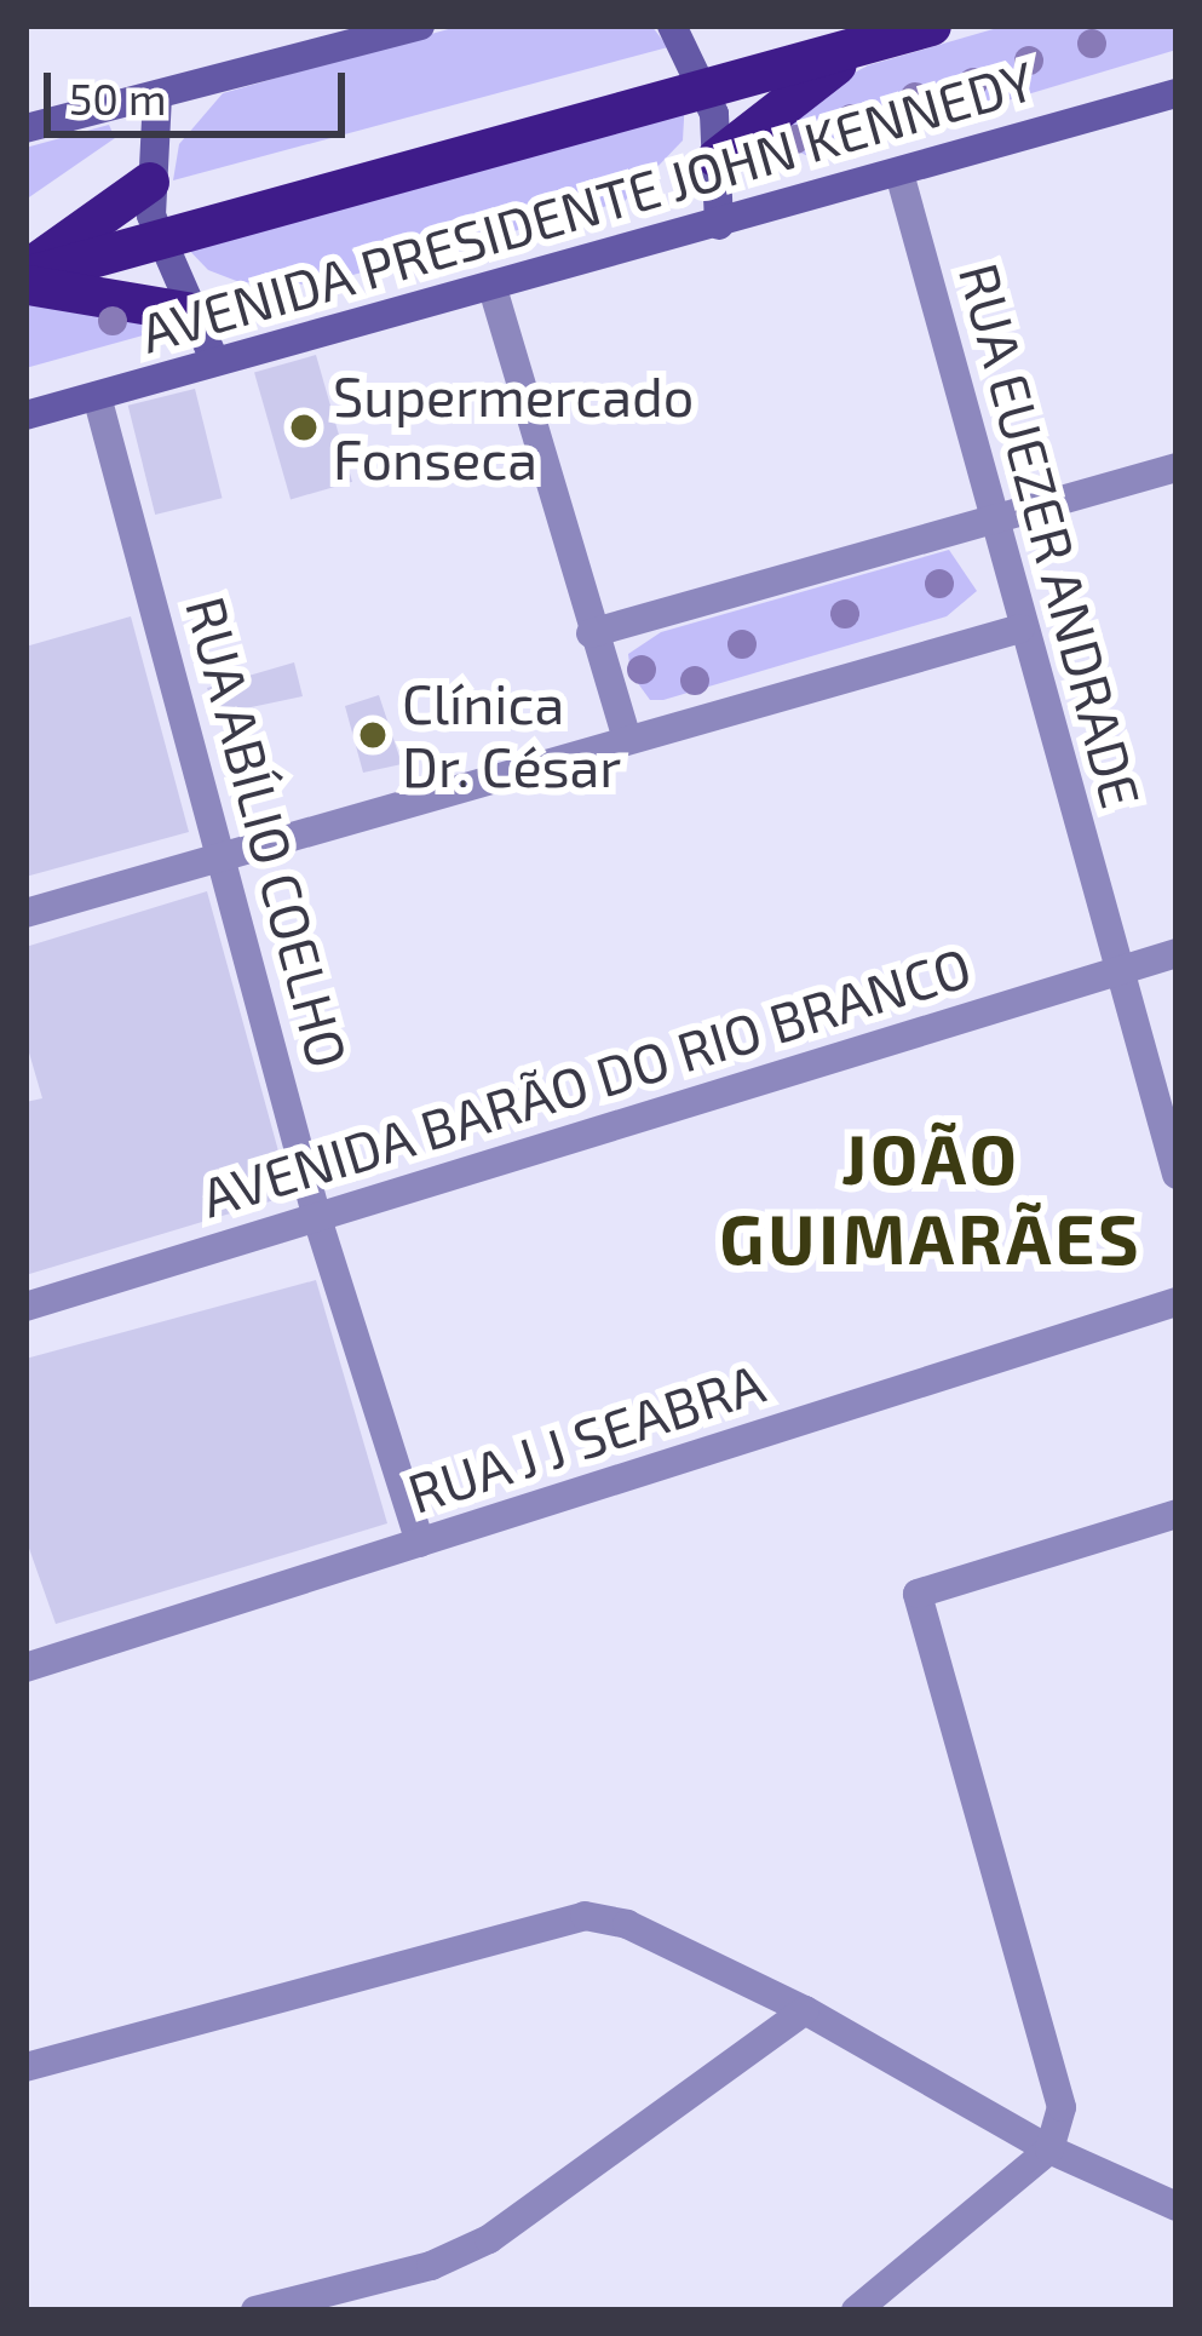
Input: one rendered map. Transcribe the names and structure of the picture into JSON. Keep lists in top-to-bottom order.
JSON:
{
  "streets": {
    "main road": ["AVENIDA PRESIDENTE JOHN KENNEDY"],
    "street": [
      "RUA EUEZER ANDRADE",
      "RUA ABÍLIO COELHO",
      "AVENIDA BARÃO DO RIO BRANCO",
      "RUA J J SEABRA"
    ]
  },
  "crossings": [
    ["AVENIDA PRESIDENTE JOHN KENNEDY", "RUA EUEZER ANDRADE"],
    ["AVENIDA PRESIDENTE JOHN KENNEDY", "RUA ABÍLIO COELHO"],
    ["RUA EUEZER ANDRADE", "AVENIDA BARÃO DO RIO BRANCO"],
    ["RUA ABÍLIO COELHO", "AVENIDA BARÃO DO RIO BRANCO"],
    ["RUA ABÍLIO COELHO", "RUA J J SEABRA"]
  ],
  "districts": ["JOÃO GUIMARÃES"],
  "places": ["Supermercado Fonseca", "Clínica Dr. César"],
  "scale_bar": "50 m"
}
